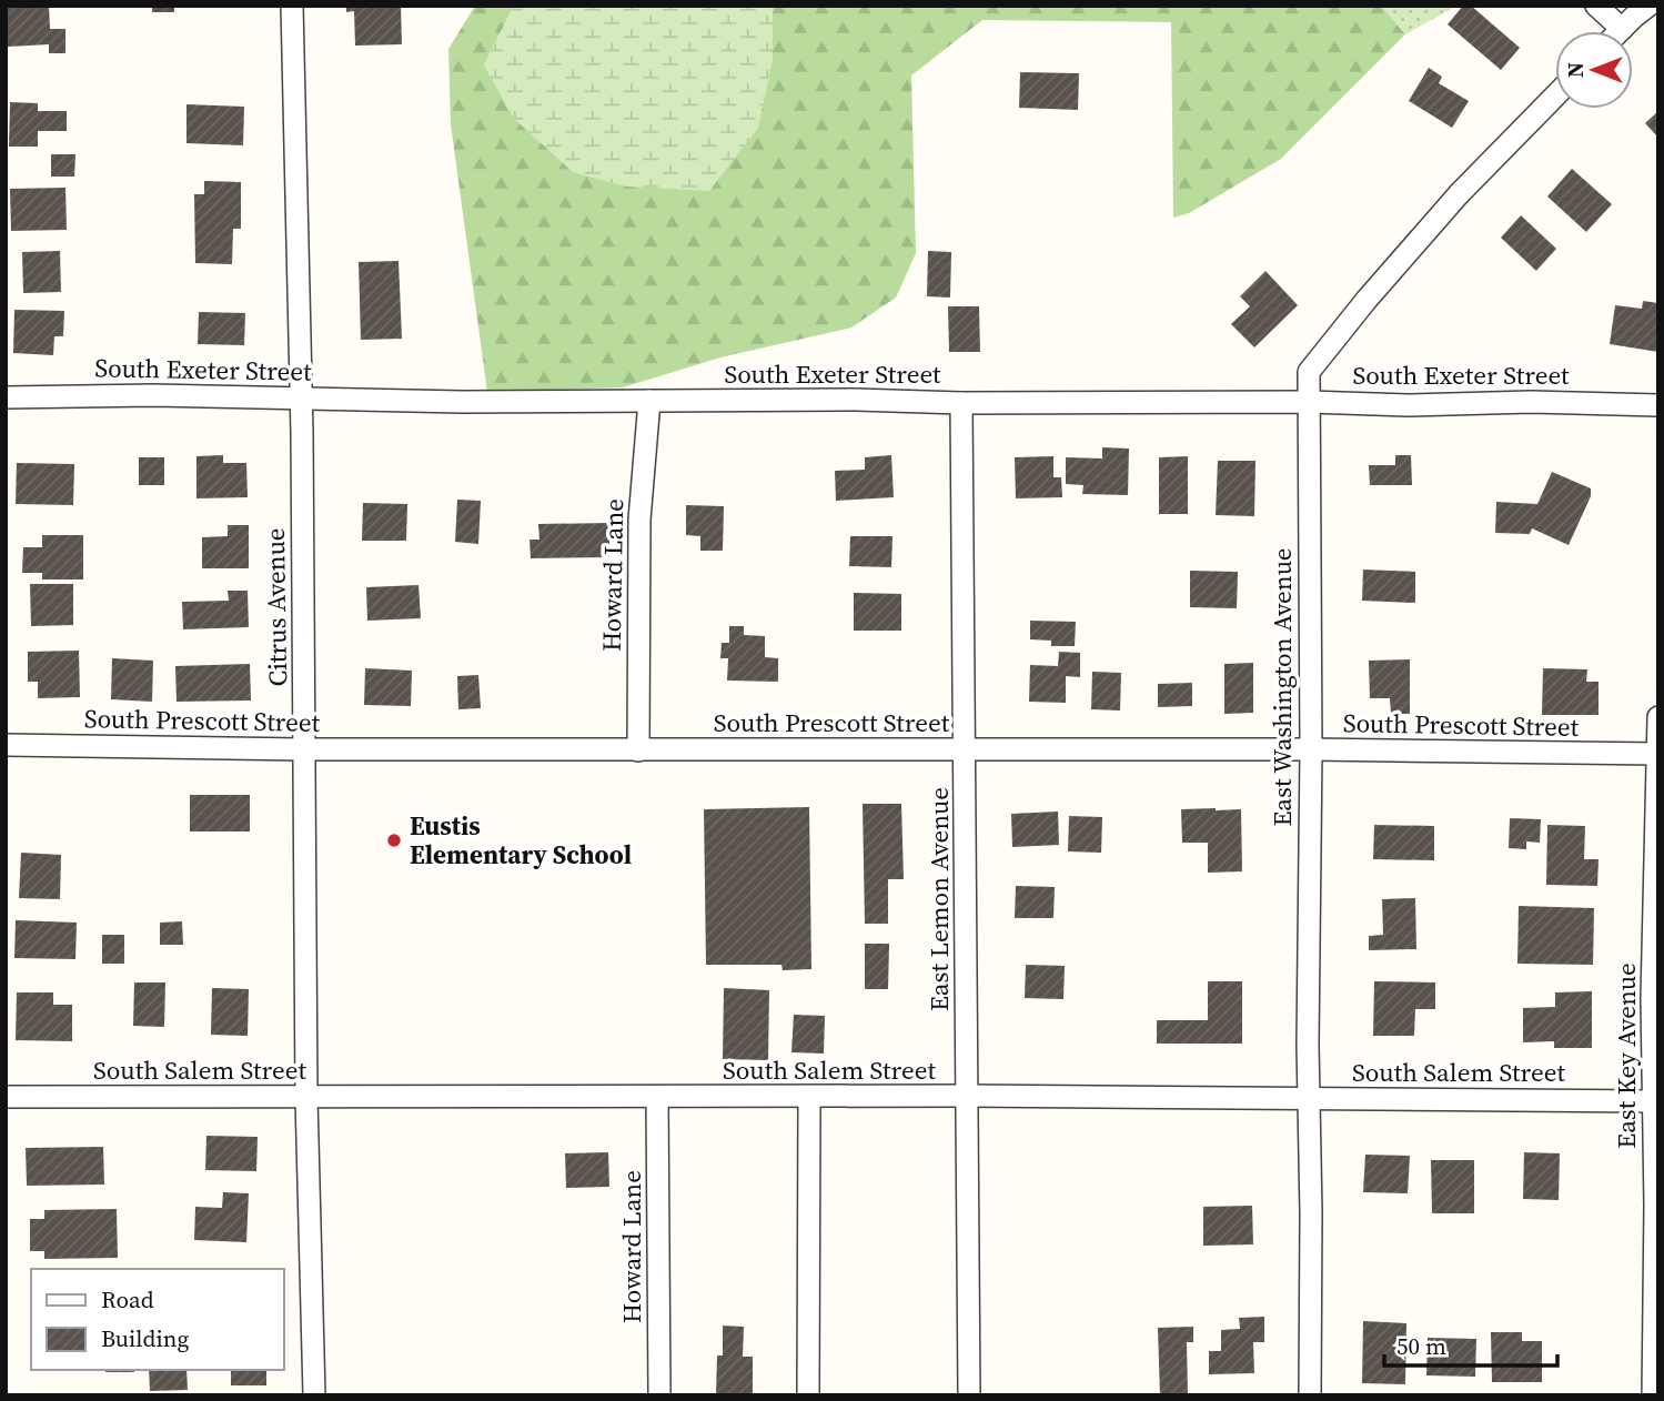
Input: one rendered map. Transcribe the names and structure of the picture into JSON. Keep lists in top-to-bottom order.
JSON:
{
  "streets": {
    "street": [
      "South Exeter Street",
      "Howard Lane",
      "Citrus Avenue",
      "East Washington Avenue",
      "South Prescott Street",
      "East Lemon Avenue",
      "East Key Avenue",
      "South Salem Street"
    ]
  },
  "crossings": [
    ["South Exeter Street", "Howard Lane"],
    ["South Exeter Street", "Citrus Avenue"],
    ["South Exeter Street", "East Washington Avenue"],
    ["South Exeter Street", "East Lemon Avenue"],
    ["Howard Lane", "South Prescott Street"],
    ["Howard Lane", "South Salem Street"],
    ["Citrus Avenue", "South Prescott Street"],
    ["Citrus Avenue", "South Salem Street"],
    ["East Washington Avenue", "South Prescott Street"],
    ["East Washington Avenue", "South Salem Street"],
    ["South Prescott Street", "East Lemon Avenue"],
    ["South Prescott Street", "East Key Avenue"],
    ["East Lemon Avenue", "South Salem Street"],
    ["East Key Avenue", "South Salem Street"]
  ],
  "places": ["Eustis Elementary School"],
  "legend": ["Road", "Building"],
  "scale_bar": "50 m",
  "north": "left"
}
